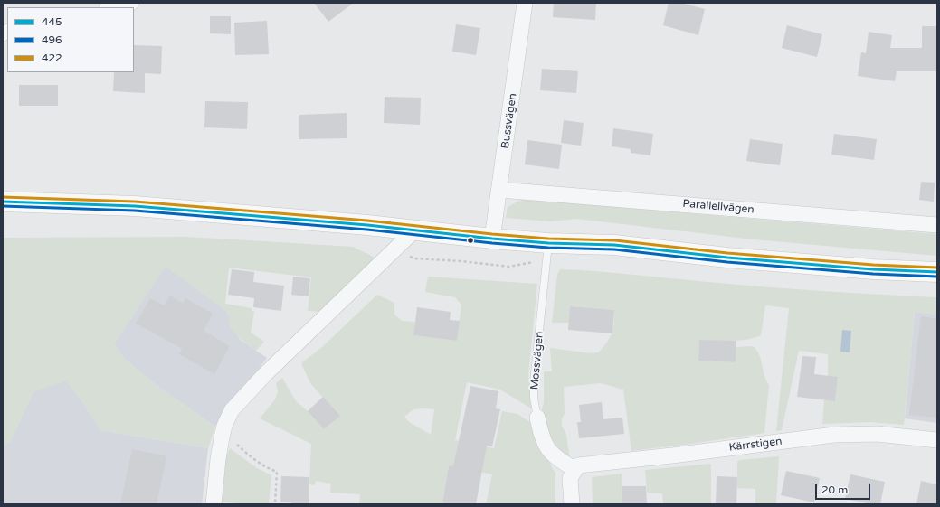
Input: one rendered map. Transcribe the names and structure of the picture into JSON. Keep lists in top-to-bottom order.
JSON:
{
  "streets": {
    "street": [
      "Bussvägen",
      "Parallellvägen",
      "Mossvägen",
      "Kärrstigen"
    ]
  },
  "crossings": [
    ["Bussvägen", "Parallellvägen"],
    ["Mossvägen", "Kärrstigen"]
  ],
  "lines": ["transit line 422", "transit line 445", "transit line 496"],
  "legend": ["445", "496", "422"],
  "scale_bar": "20 m"
}
